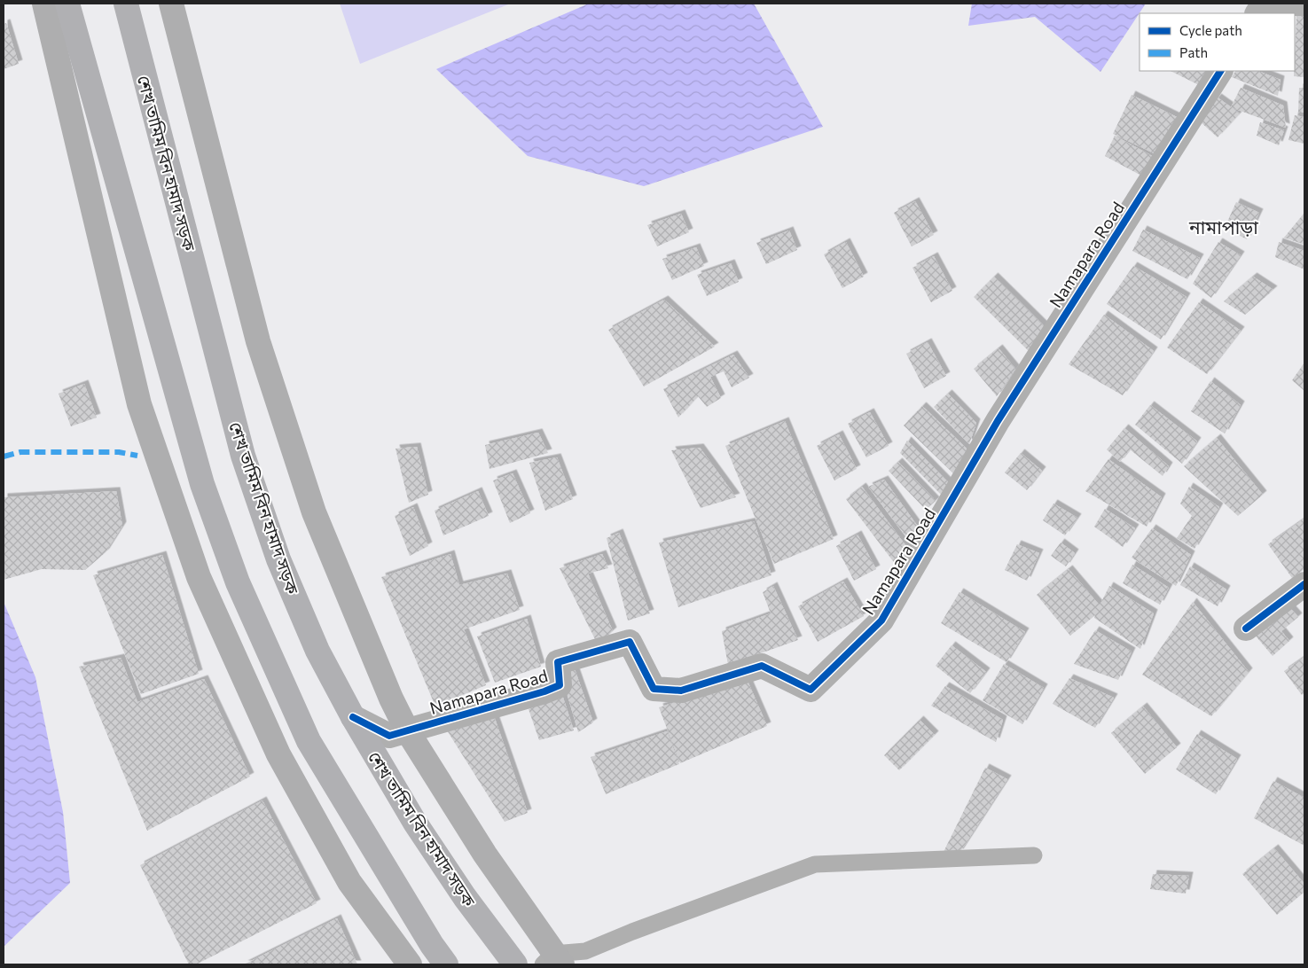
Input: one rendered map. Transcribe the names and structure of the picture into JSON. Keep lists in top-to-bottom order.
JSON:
{
  "streets": {
    "main road": ["শেখ তামিম বিন হামাদ সড়ক"],
    "street": ["Namapara Road"]
  },
  "crossings": [
    ["শেখ তামিম বিন হামাদ সড়ক", "Namapara Road"]
  ],
  "districts": ["নামাপাড়া"],
  "legend": ["Cycle path", "Path"]
}
